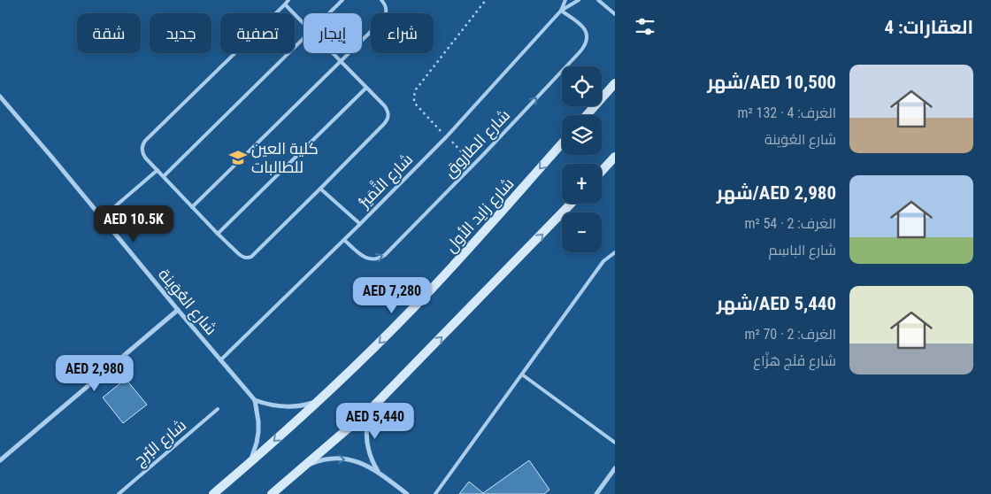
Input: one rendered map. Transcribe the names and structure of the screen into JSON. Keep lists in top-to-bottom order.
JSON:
{
  "streets": {
    "main road": ["شارع زايد الأول"],
    "street": ["شارع العُوَينة"],
    "lane": ["شارع الطاروق", "شارع التَّمَيُّز", "شارع البُرج"]
  },
  "crossings": [
    ["شارع الطاروق", "شارع التَّمَيُّز"],
    ["شارع التَّمَيُّز", "شارع العُوَينة"]
  ],
  "one_way": ["شارع الطاروق"],
  "places": {
    "school or university": ["كلية العين للطالبات"]
  },
  "page": {
    "heading": "العقارات: 4",
    "chip": [
      "شراء",
      "إيجار",
      "تصفية",
      "جديد",
      "شقة"
    ],
    "list": [
      {
        "name": "AED 10,500/شهر",
        "note": "الغرف: 4 · 132 m² · شارع العُوَينة"
      },
      {
        "name": "AED 2,980/شهر",
        "note": "الغرف: 2 · 54 m² · شارع الباسِم"
      },
      {
        "name": "AED 5,440/شهر",
        "note": "الغرف: 2 · 70 m² · شارع فَلَج هَزَّاع"
      }
    ],
    "map_buttons": ["+", "−"],
    "price": [
      "AED 10.5K",
      "AED 7,280",
      "AED 2,980",
      "AED 5,440"
    ]
  }
}
